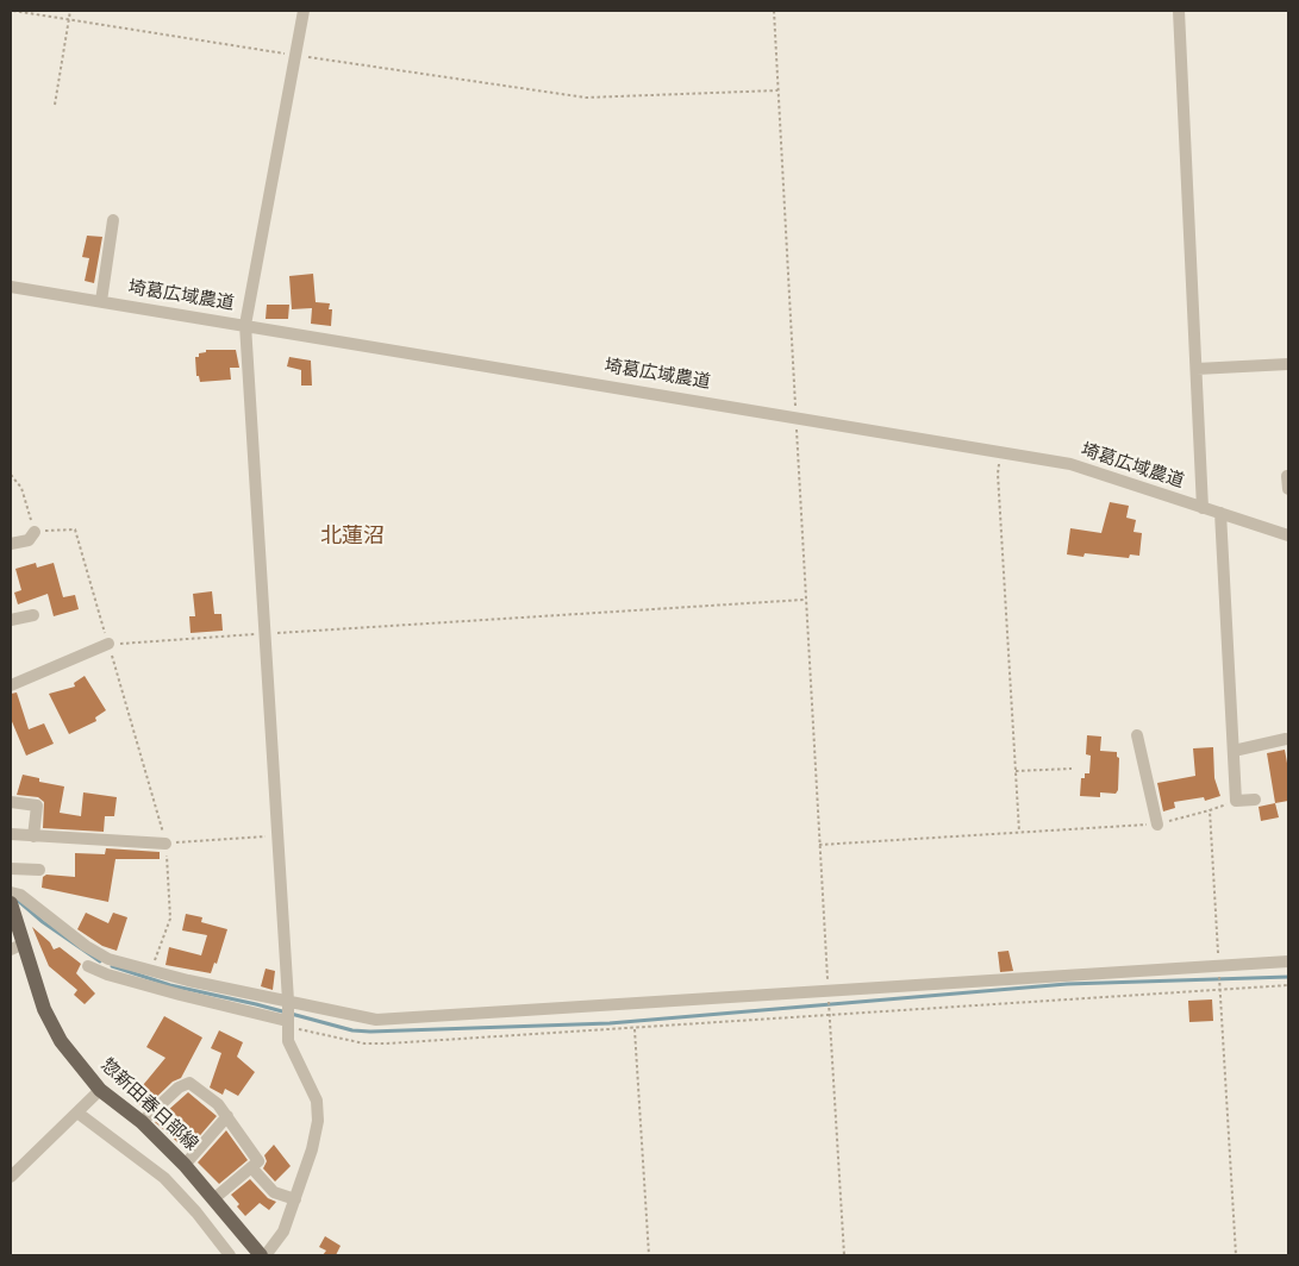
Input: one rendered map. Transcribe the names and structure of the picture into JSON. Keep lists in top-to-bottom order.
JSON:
{
  "streets": {
    "main road": ["惣新田春日部線"],
    "street": ["埼葛広域農道"]
  },
  "districts": ["北蓮沼"]
}
